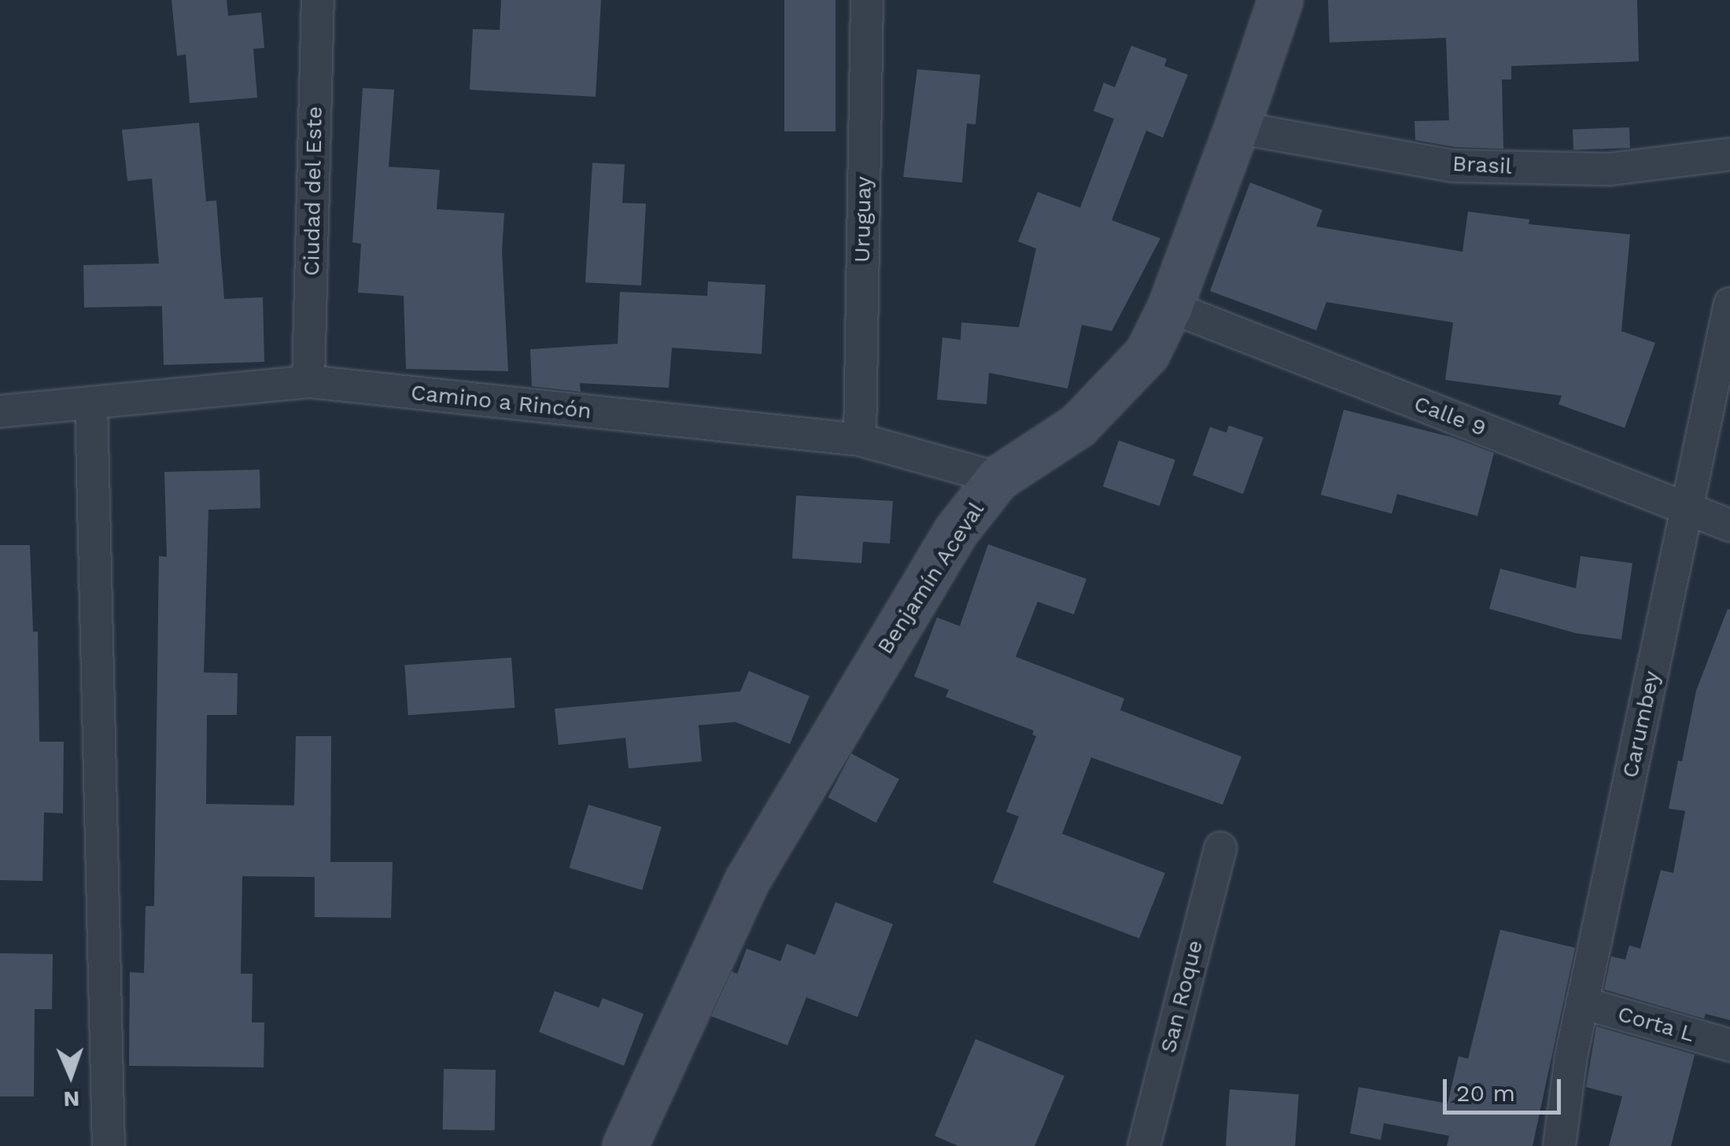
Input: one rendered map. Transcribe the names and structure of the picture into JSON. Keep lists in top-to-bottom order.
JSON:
{
  "streets": {
    "street": [
      "Brasil",
      "Ciudad del Este",
      "Uruguay",
      "Camino a Rincón",
      "Calle 9",
      "Benjamín Aceval",
      "Carumbey",
      "San Roque",
      "Corta L"
    ]
  },
  "crossings": [
    ["Brasil", "Benjamín Aceval"],
    ["Ciudad del Este", "Camino a Rincón"],
    ["Uruguay", "Camino a Rincón"],
    ["Camino a Rincón", "Benjamín Aceval"],
    ["Calle 9", "Benjamín Aceval"],
    ["Calle 9", "Carumbey"],
    ["Carumbey", "Corta L"]
  ],
  "scale_bar": "20 m",
  "north": "bottom"
}
